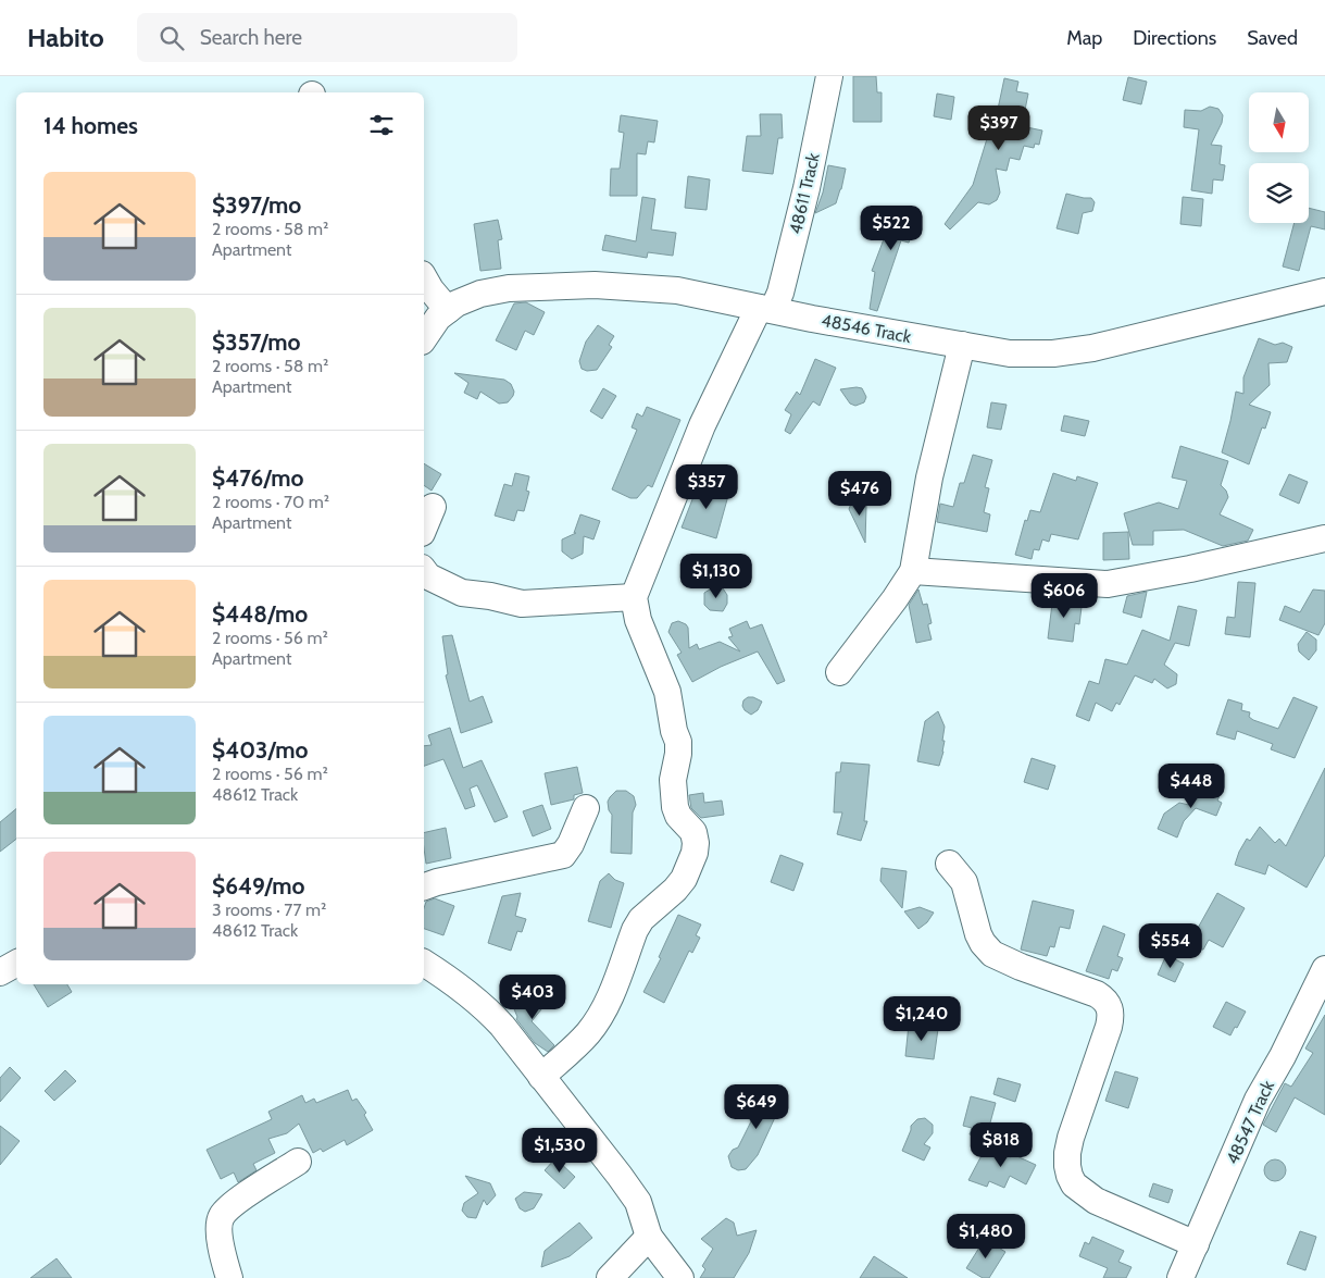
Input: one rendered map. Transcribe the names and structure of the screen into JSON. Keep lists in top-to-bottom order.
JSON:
{
  "streets": {
    "street": ["48611 Track", "48546 Track", "48547 Track"]
  },
  "crossings": [
    ["48611 Track", "48546 Track"]
  ],
  "north": "bottom",
  "page": {
    "header": "Habito",
    "search": "Search here",
    "nav": ["Map", "Directions", "Saved"],
    "heading": "14 homes",
    "price": [
      "$397",
      "$522",
      "$357",
      "$476",
      "$1,130",
      "$606",
      "$448",
      "$554",
      "$403",
      "$1,240",
      "$649",
      "$818",
      "$1,530",
      "$1,480"
    ],
    "list": [
      {
        "name": "$397/mo",
        "note": "2 rooms · 58 m² · Apartment"
      },
      {
        "name": "$357/mo",
        "note": "2 rooms · 58 m² · Apartment"
      },
      {
        "name": "$476/mo",
        "note": "2 rooms · 70 m² · Apartment"
      },
      {
        "name": "$448/mo",
        "note": "2 rooms · 56 m² · Apartment"
      },
      {
        "name": "$403/mo",
        "note": "2 rooms · 56 m² · 48612 Track"
      },
      {
        "name": "$649/mo",
        "note": "3 rooms · 77 m² · 48612 Track"
      }
    ]
  }
}
